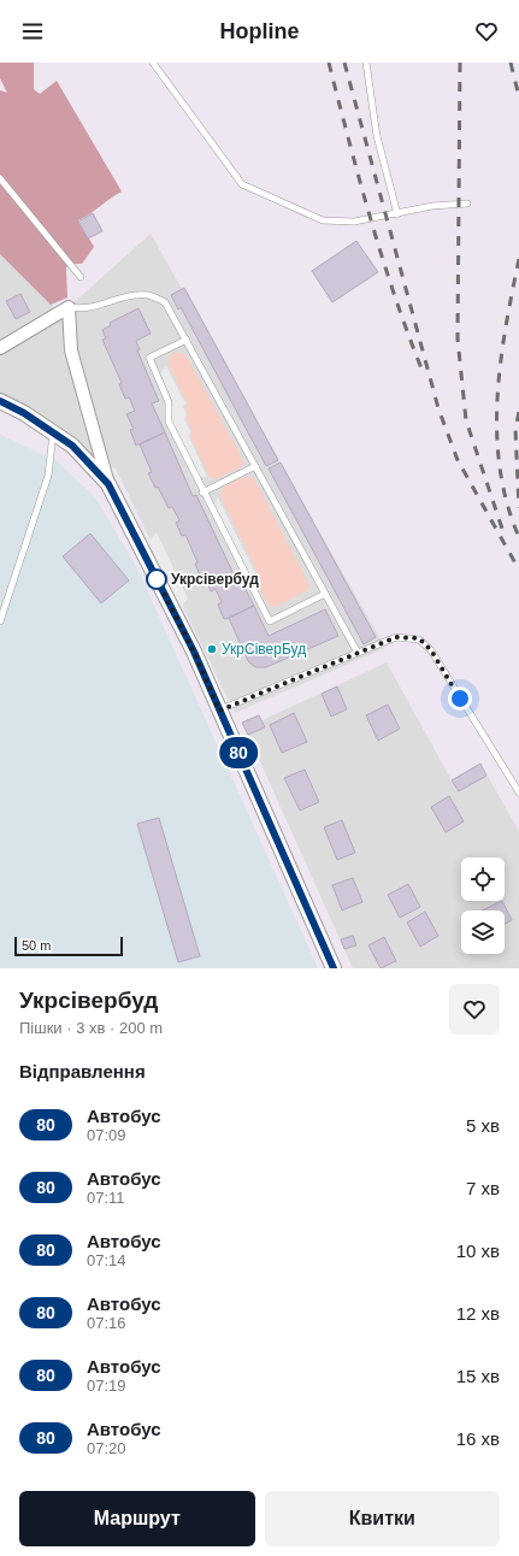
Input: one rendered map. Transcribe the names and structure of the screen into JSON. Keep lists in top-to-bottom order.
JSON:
{
  "places": ["Укрсівербуд", "УкрСіверБуд"],
  "lines": ["bus line 80"],
  "scale_bar": "50 m",
  "page": {
    "header": "Hopline",
    "on_map": "80",
    "scale": "50 m",
    "heading": [
      ["Укрсівербуд", "Пішки · 3 хв · 200 m"],
      "Відправлення"
    ],
    "list": [
      {
        "mark": "80",
        "name": "Автобус",
        "note": "07:09",
        "value": "5 хв"
      },
      {
        "mark": "80",
        "name": "Автобус",
        "note": "07:11",
        "value": "7 хв"
      },
      {
        "mark": "80",
        "name": "Автобус",
        "note": "07:14",
        "value": "10 хв"
      },
      {
        "mark": "80",
        "name": "Автобус",
        "note": "07:16",
        "value": "12 хв"
      },
      {
        "mark": "80",
        "name": "Автобус",
        "note": "07:19",
        "value": "15 хв"
      },
      {
        "mark": "80",
        "name": "Автобус",
        "note": "07:20",
        "value": "16 хв"
      }
    ],
    "buttons": ["Маршрут", "Квитки"]
  }
}
